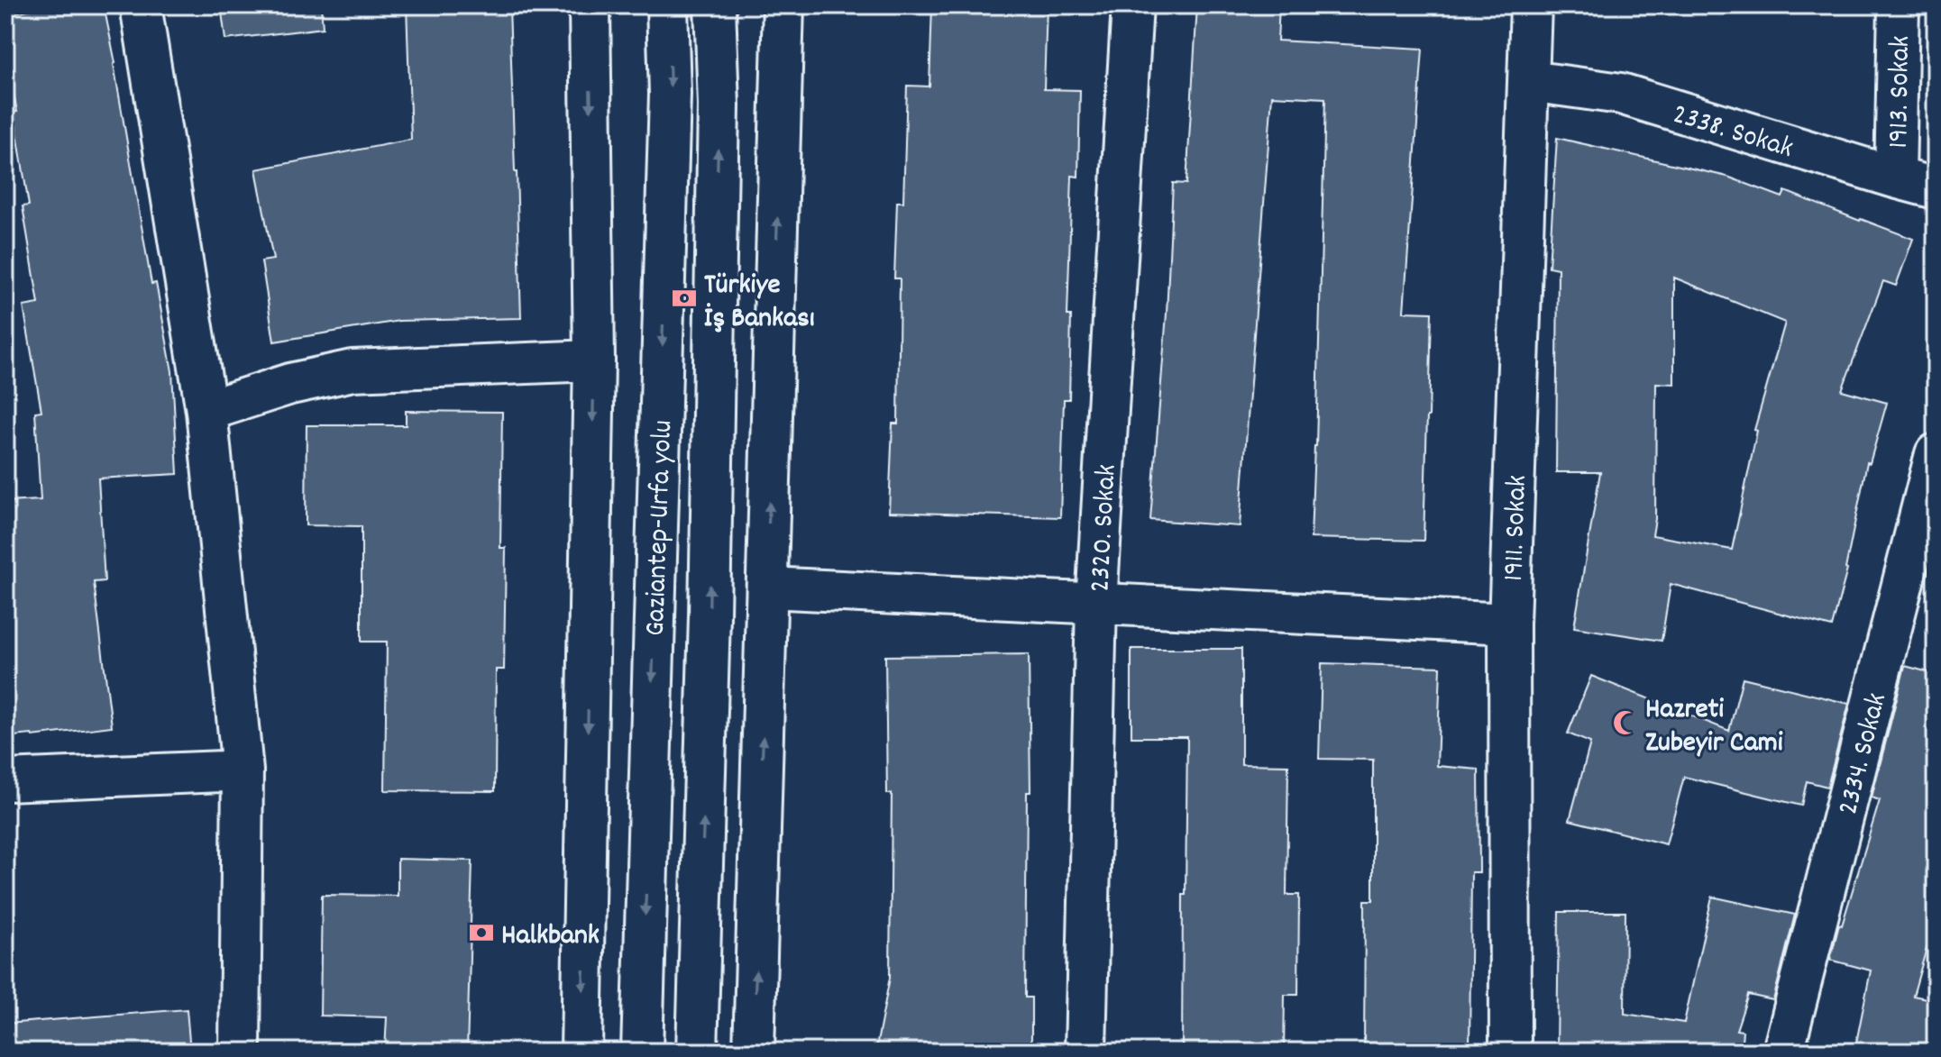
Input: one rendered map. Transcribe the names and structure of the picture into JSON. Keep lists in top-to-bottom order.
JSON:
{
  "streets": {
    "main road": [
      "1913. Sokak",
      "2338. Sokak",
      "Gaziantep-Urfa yolu",
      "2320. Sokak",
      "1911. Sokak",
      "2334. Sokak"
    ]
  },
  "crossings": [
    ["1913. Sokak", "2338. Sokak"],
    ["2338. Sokak", "1911. Sokak"]
  ],
  "places": {
    "bank": ["Türkiye İş Bankası", "Halkbank"],
    "mosque": ["Hazreti Zubeyir Cami"]
  }
}
